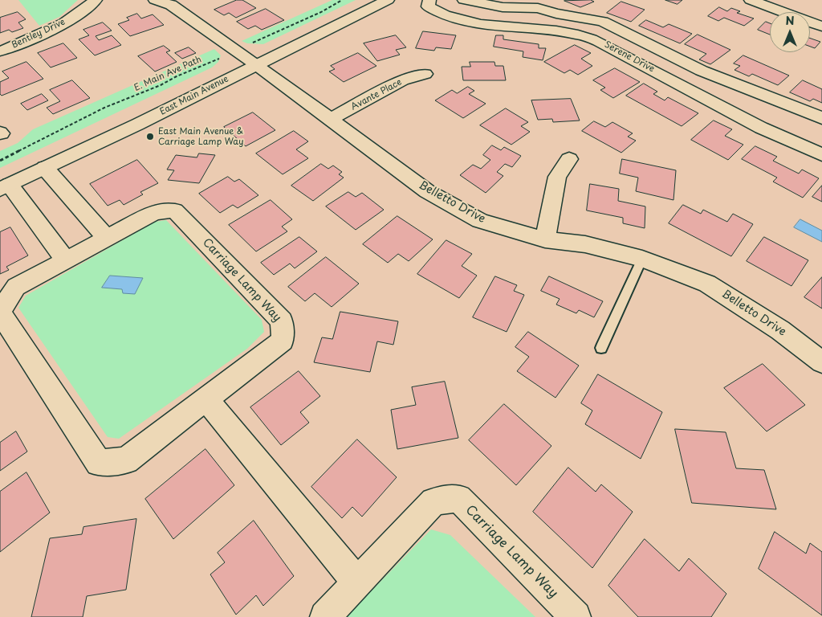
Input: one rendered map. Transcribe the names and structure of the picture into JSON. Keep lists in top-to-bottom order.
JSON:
{
  "streets": {
    "street": [
      "Bentley Drive",
      "Serene Drive",
      "Avante Place",
      "East Main Avenue",
      "Belletto Drive",
      "Carriage Lamp Way"
    ],
    "path": ["E. Main Ave Path"]
  },
  "crossings": [
    ["E. Main Ave Path", "Belletto Drive"],
    ["Avante Place", "Belletto Drive"],
    ["East Main Avenue", "Belletto Drive"]
  ],
  "places": ["East Main Avenue & Carriage Lamp Way"],
  "north": "top"
}
